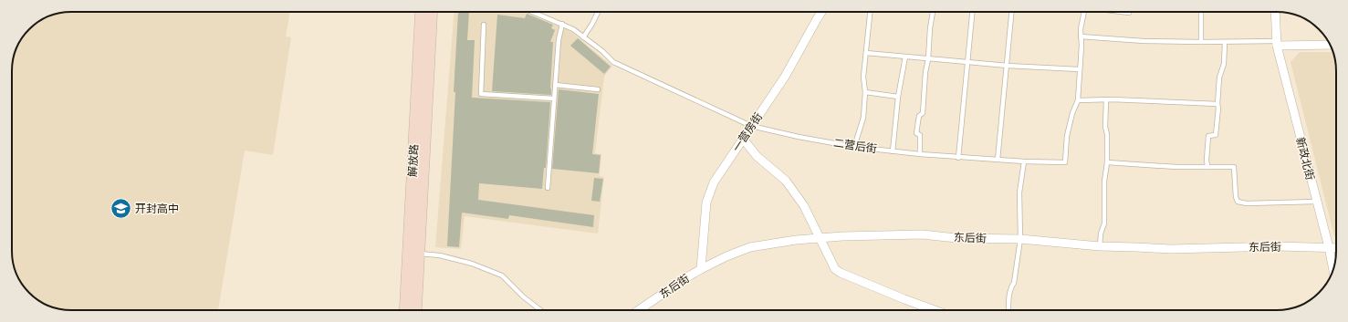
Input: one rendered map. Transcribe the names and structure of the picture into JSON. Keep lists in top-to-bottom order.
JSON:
{
  "streets": {
    "main road": ["解放路"],
    "street": ["一营房街", "新政北街", "东后街"],
    "lane": ["二营后街"]
  },
  "crossings": [
    ["一营房街", "二营后街"],
    ["一营房街", "东后街"],
    ["新政北街", "东后街"]
  ],
  "places": {
    "school or university": ["开封高中"]
  }
}
